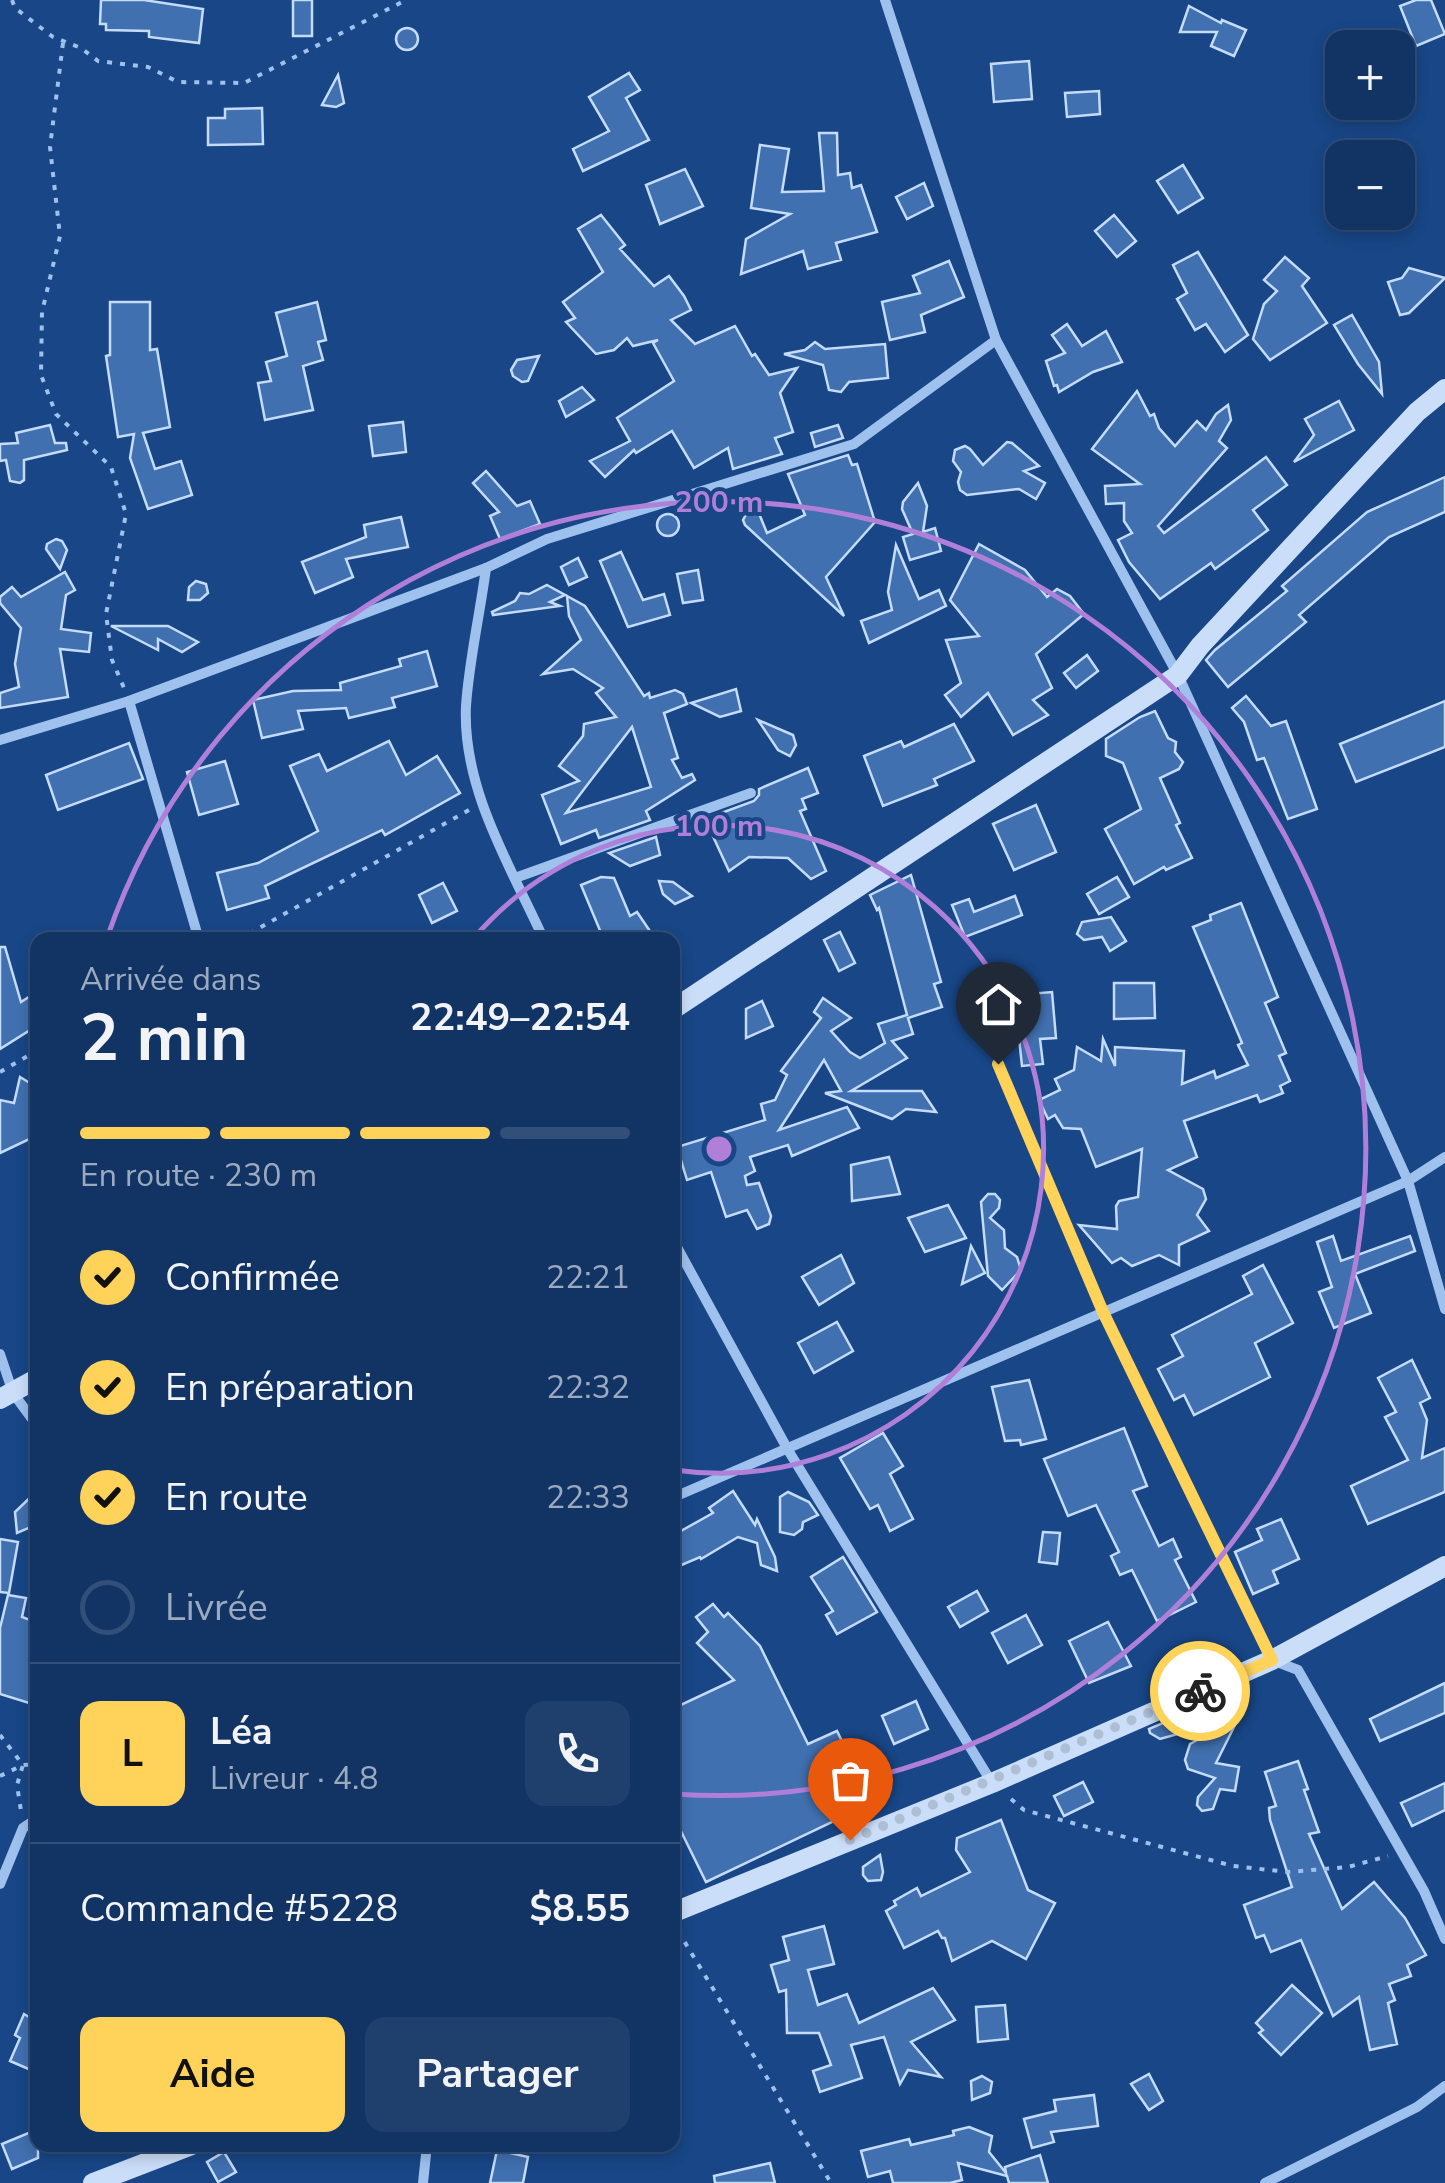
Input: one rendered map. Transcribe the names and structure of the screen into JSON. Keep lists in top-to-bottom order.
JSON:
{
  "page": {
    "map_buttons": ["+", "−"],
    "heading": ["2 min", "Arrivée dans", "22:49–22:54"],
    "panel": [
      "Léa",
      "Livreur · 4.8",
      "Commande #5228",
      "$8.55"
    ],
    "bar": "En route · 230 m",
    "list": [
      ["Confirmée", "22:21"],
      ["En préparation", "22:32"],
      ["En route", "22:33"],
      "Livrée"
    ],
    "round": "L",
    "buttons": ["Aide", "Partager"]
  },
  "rings": ["200 m", "100 m"]
}
